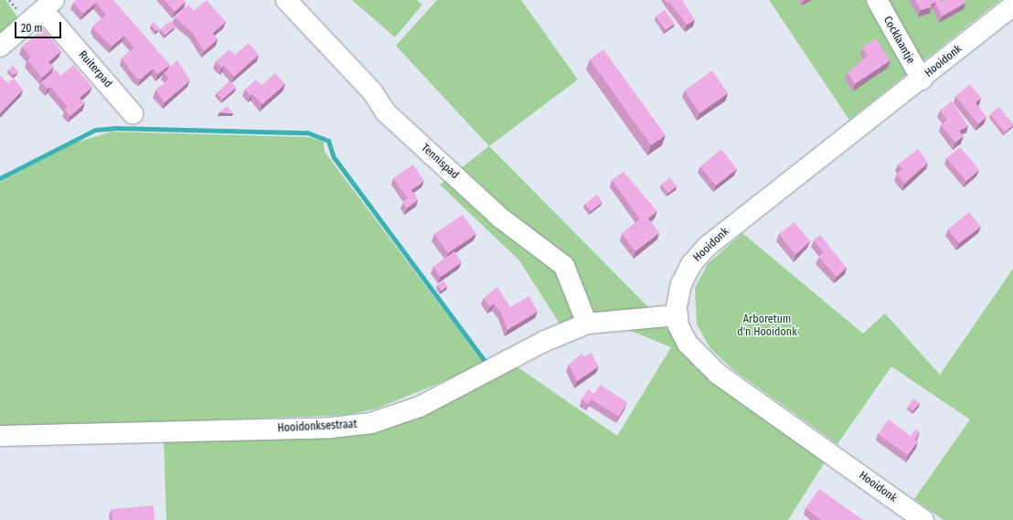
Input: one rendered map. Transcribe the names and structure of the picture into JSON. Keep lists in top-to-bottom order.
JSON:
{
  "streets": {
    "street": [
      "Cocklaantje",
      "Hooidonk",
      "Ruiterpad",
      "Tennispad",
      "Hooidonksestraat"
    ]
  },
  "crossings": [
    ["Cocklaantje", "Hooidonk"],
    ["Hooidonk", "Hooidonksestraat"],
    ["Tennispad", "Hooidonksestraat"]
  ],
  "parks": ["Arboretum d'n Hooidonk"],
  "scale_bar": "20 m"
}
